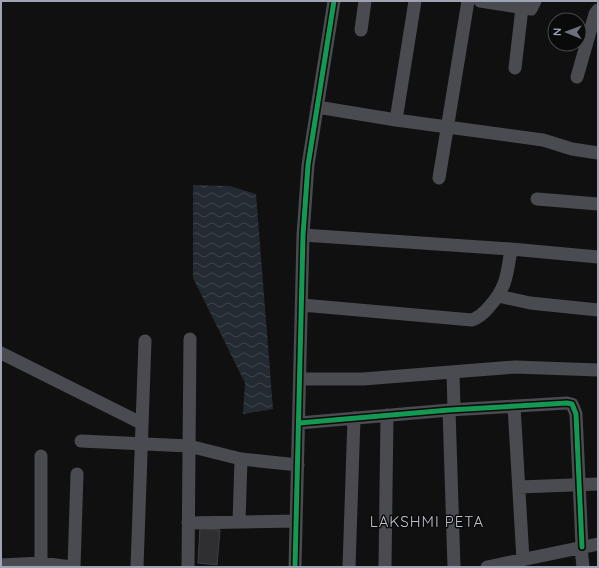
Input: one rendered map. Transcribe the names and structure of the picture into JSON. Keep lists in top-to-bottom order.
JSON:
{
  "districts": ["LAKSHMI PETA"],
  "north": "left"
}
